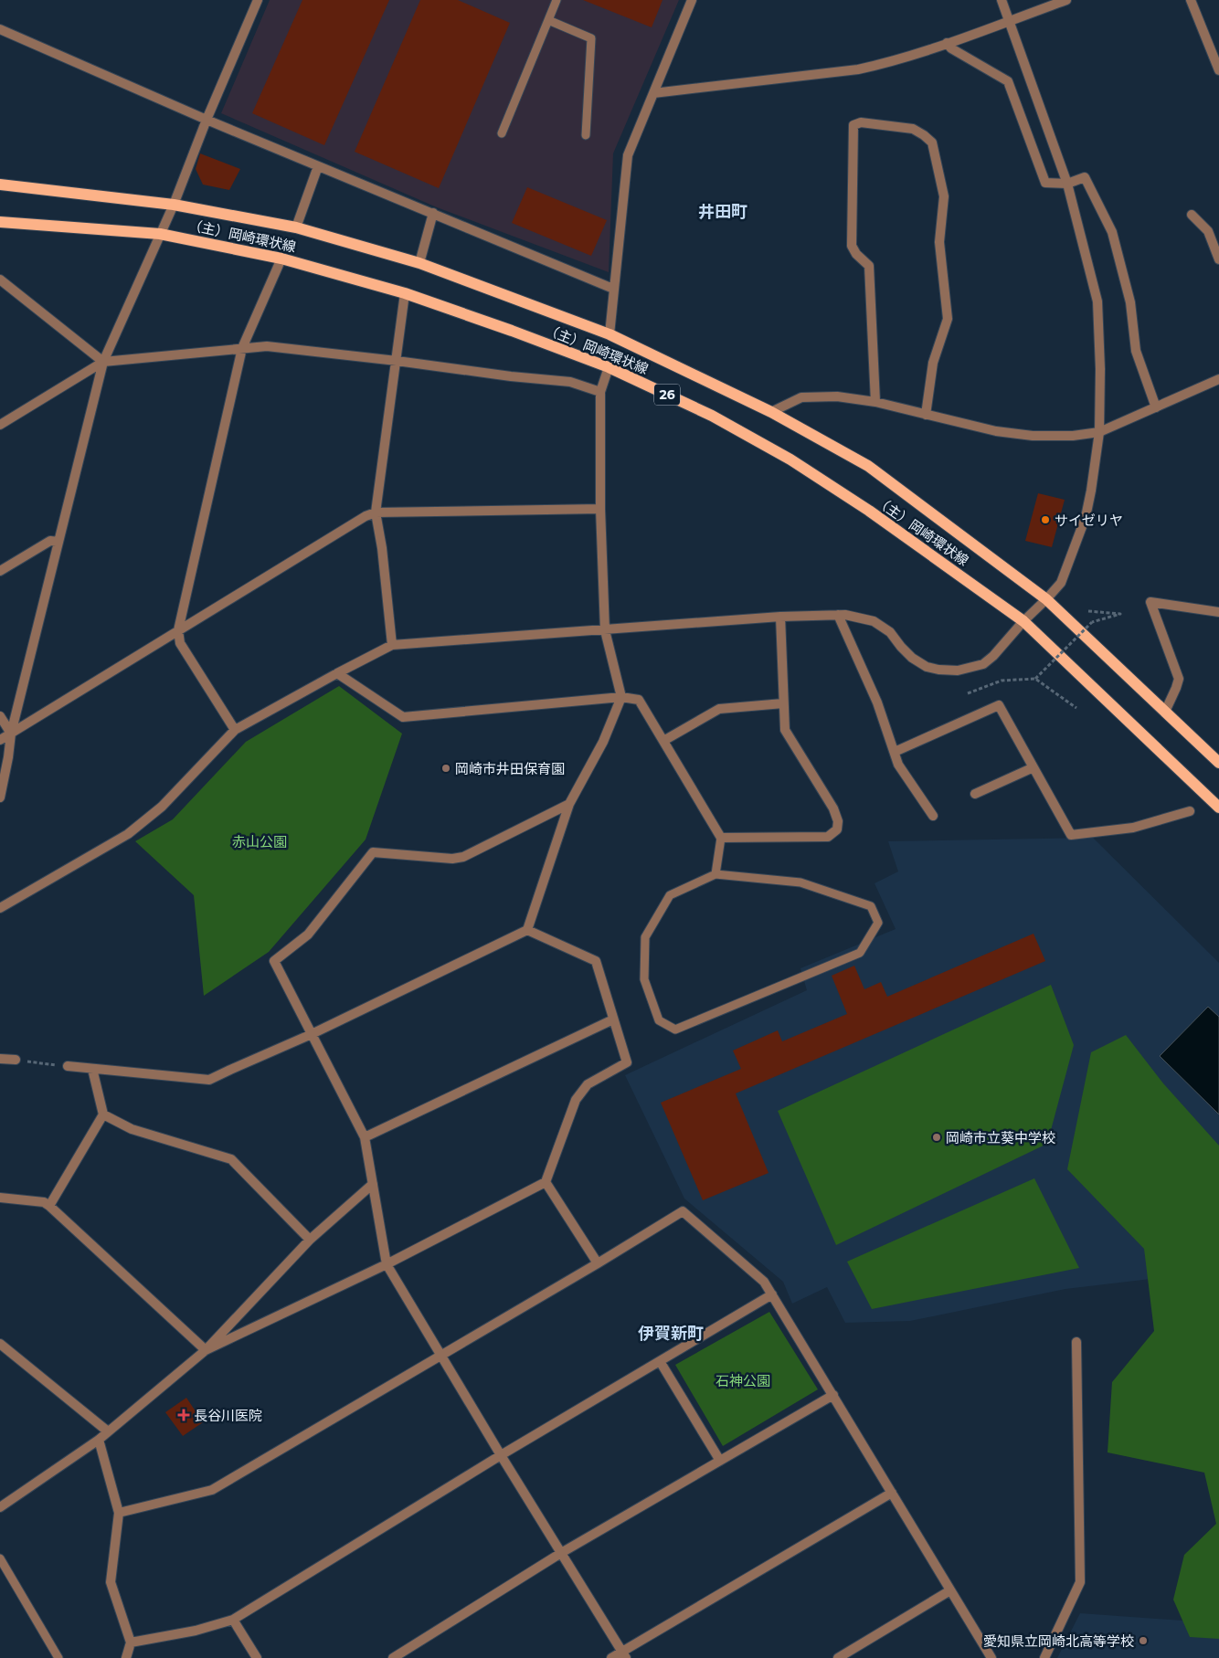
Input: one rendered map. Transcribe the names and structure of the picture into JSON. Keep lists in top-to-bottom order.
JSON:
{
  "streets": {
    "main road": ["（主）岡崎環状線", "26"]
  },
  "districts": ["井田町", "伊賀新町"],
  "parks": ["赤山公園", "石神公園"],
  "places": {
    "other": [
      "サイゼリヤ",
      "岡崎市井田保育園",
      "岡崎市立葵中学校",
      "愛知県立岡崎北高等学校"
    ],
    "health": ["長谷川医院"]
  }
}
